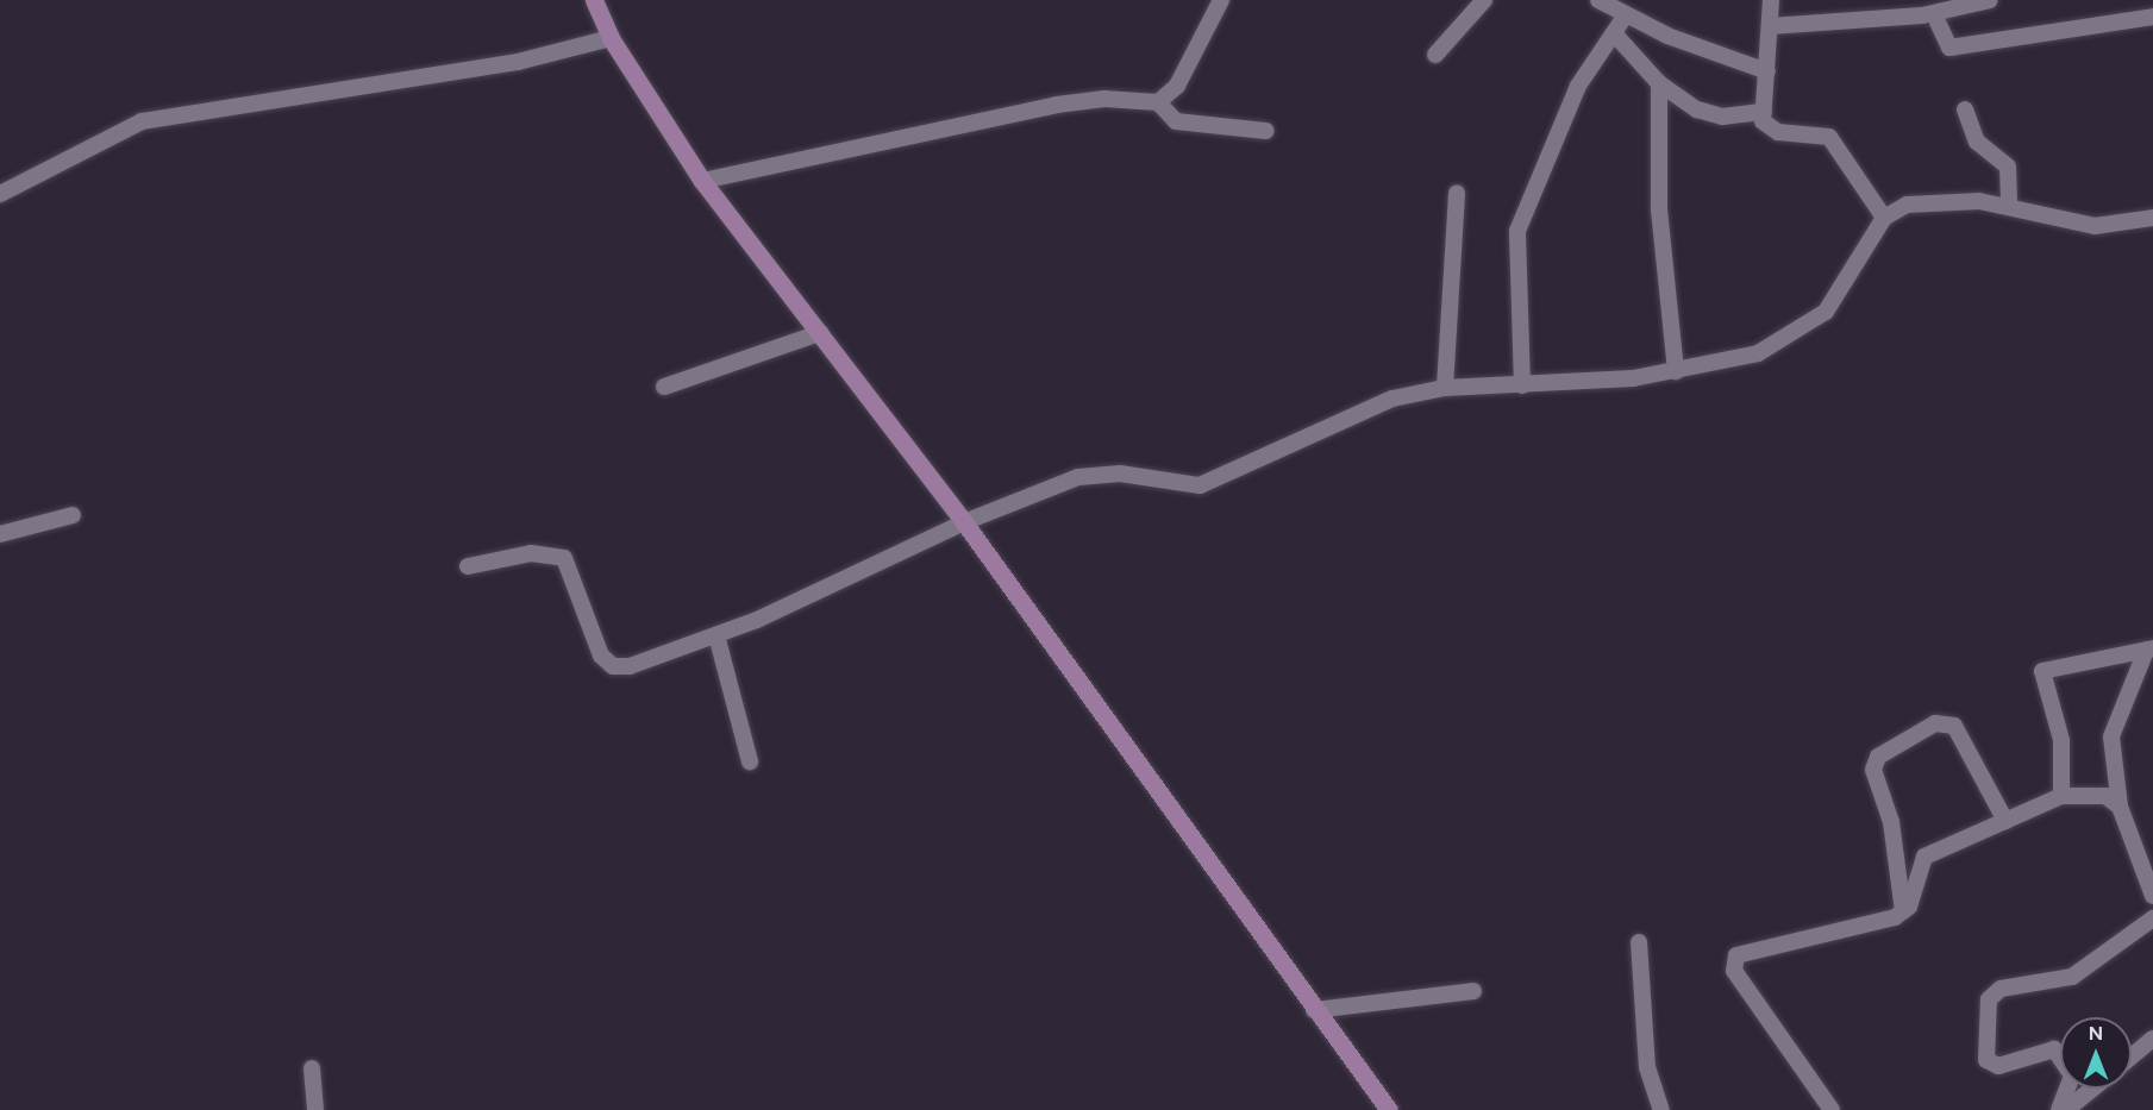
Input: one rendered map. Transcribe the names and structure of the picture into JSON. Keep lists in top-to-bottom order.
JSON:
{
  "north": "top"
}
